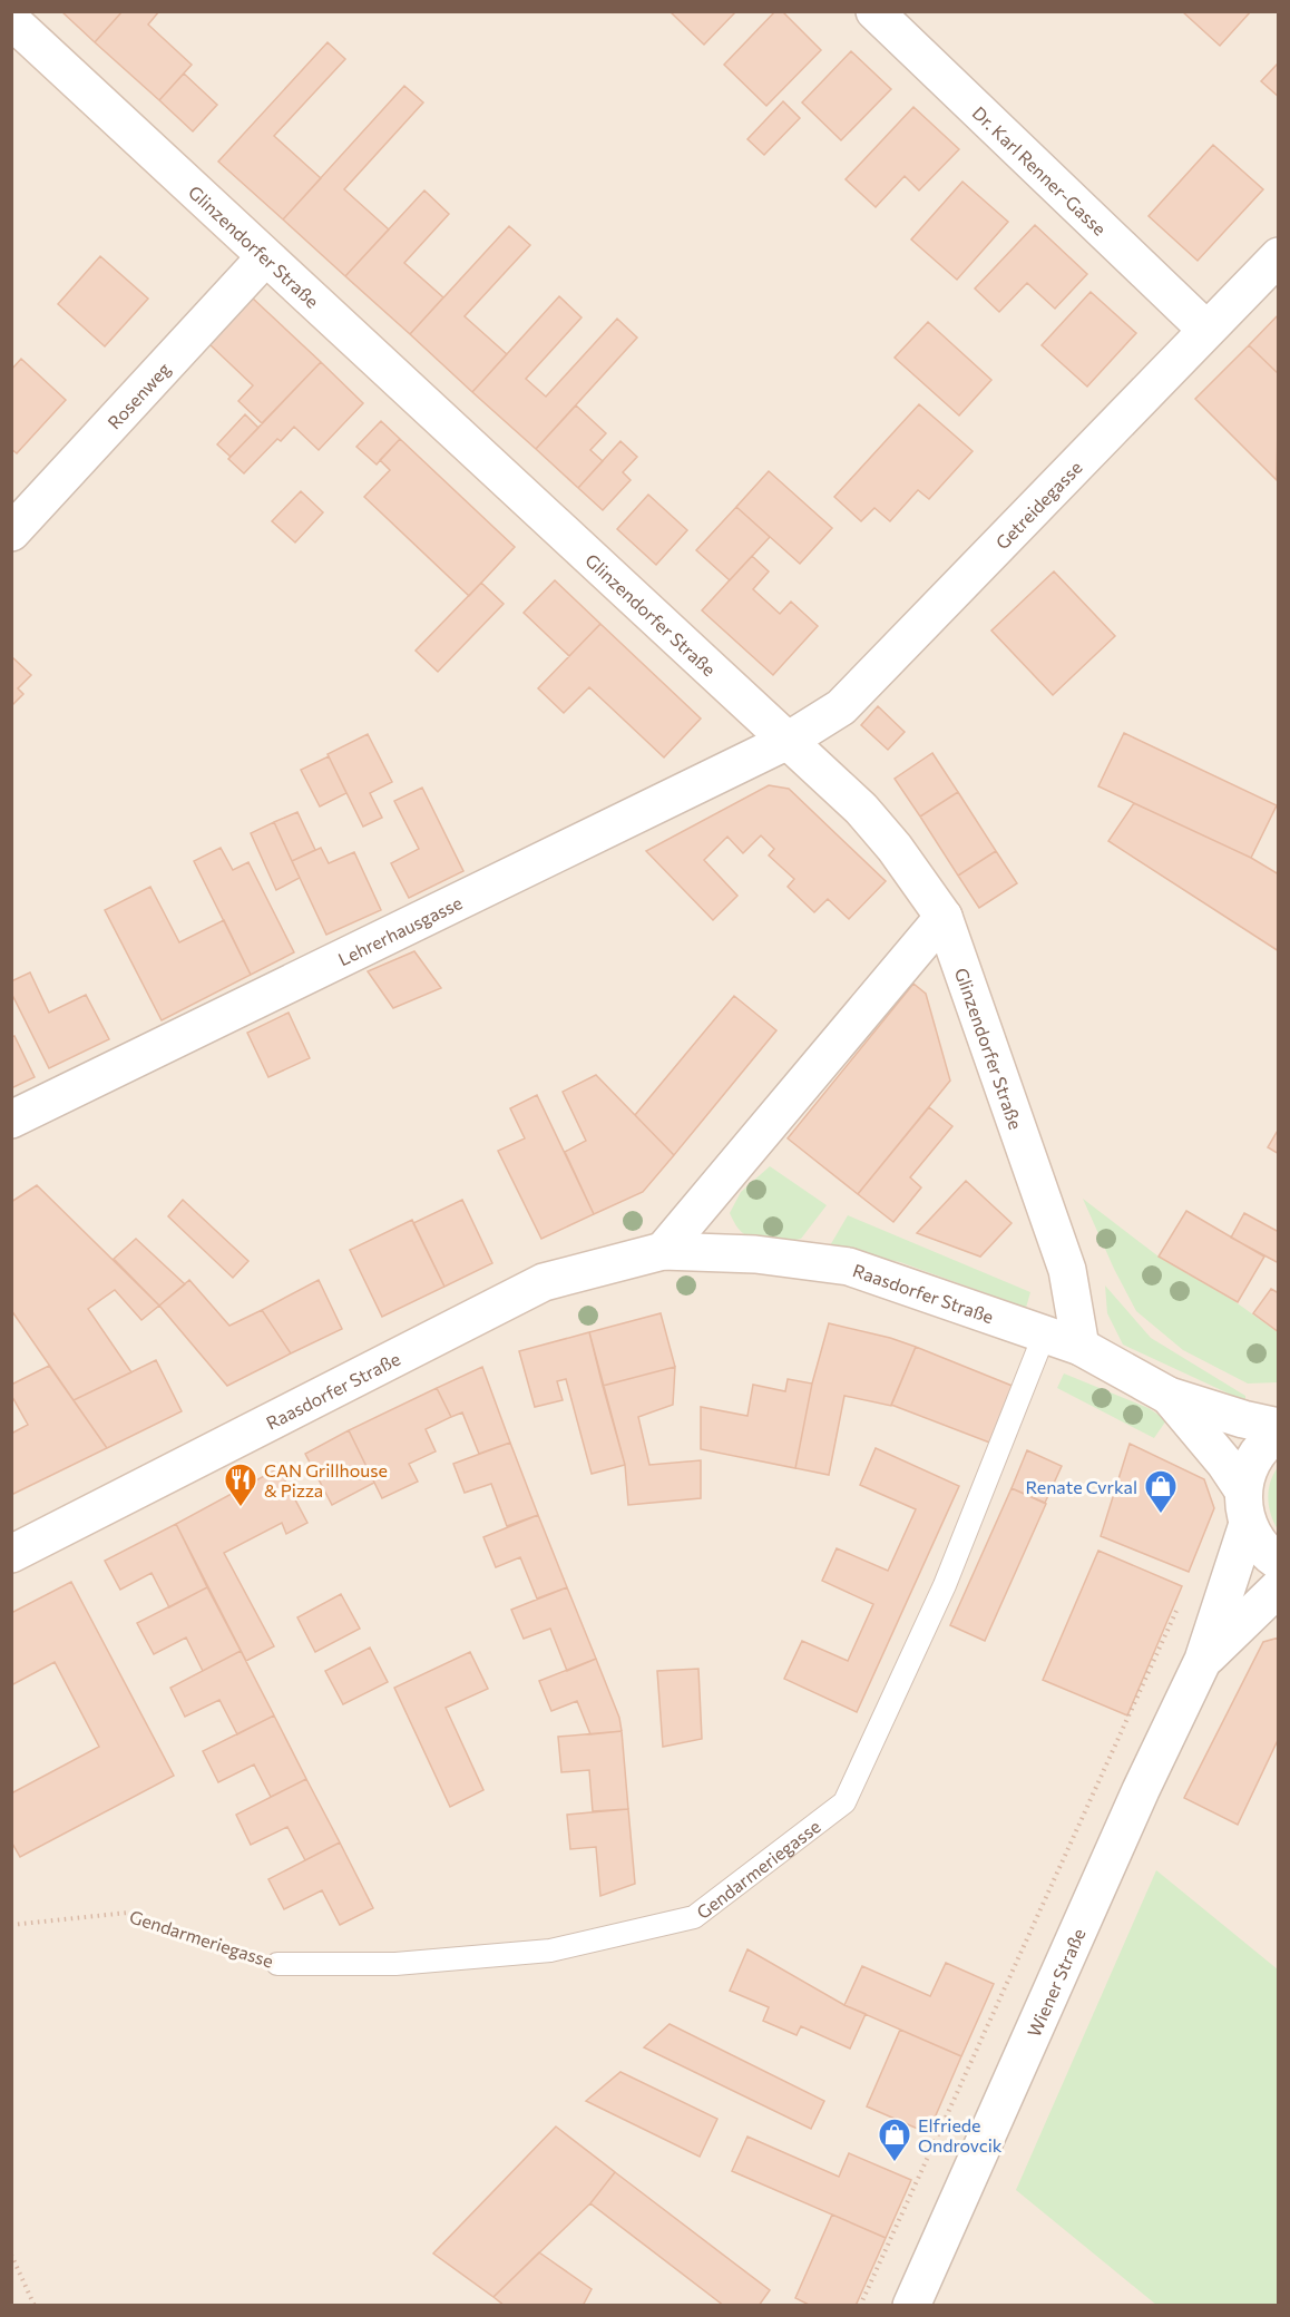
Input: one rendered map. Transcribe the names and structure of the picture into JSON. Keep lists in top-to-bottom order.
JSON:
{
  "streets": {
    "street": [
      "Dr. Karl Renner-Gasse",
      "Glinzendorfer Straße",
      "Rosenweg",
      "Getreidegasse",
      "Lehrerhausgasse",
      "Raasdorfer Straße",
      "Wiener Straße"
    ],
    "lane": ["Gendarmeriegasse"]
  },
  "crossings": [
    ["Dr. Karl Renner-Gasse", "Getreidegasse"],
    ["Glinzendorfer Straße", "Rosenweg"],
    ["Glinzendorfer Straße", "Getreidegasse"],
    ["Glinzendorfer Straße", "Lehrerhausgasse"],
    ["Glinzendorfer Straße", "Raasdorfer Straße"],
    ["Getreidegasse", "Lehrerhausgasse"],
    ["Raasdorfer Straße", "Gendarmeriegasse"],
    ["Raasdorfer Straße", "Wiener Straße"]
  ],
  "places": {
    "restaurant": ["CAN Grillhouse & Pizza"],
    "shop": ["Renate Cvrkal", "Elfriede Ondrovcik"]
  }
}
